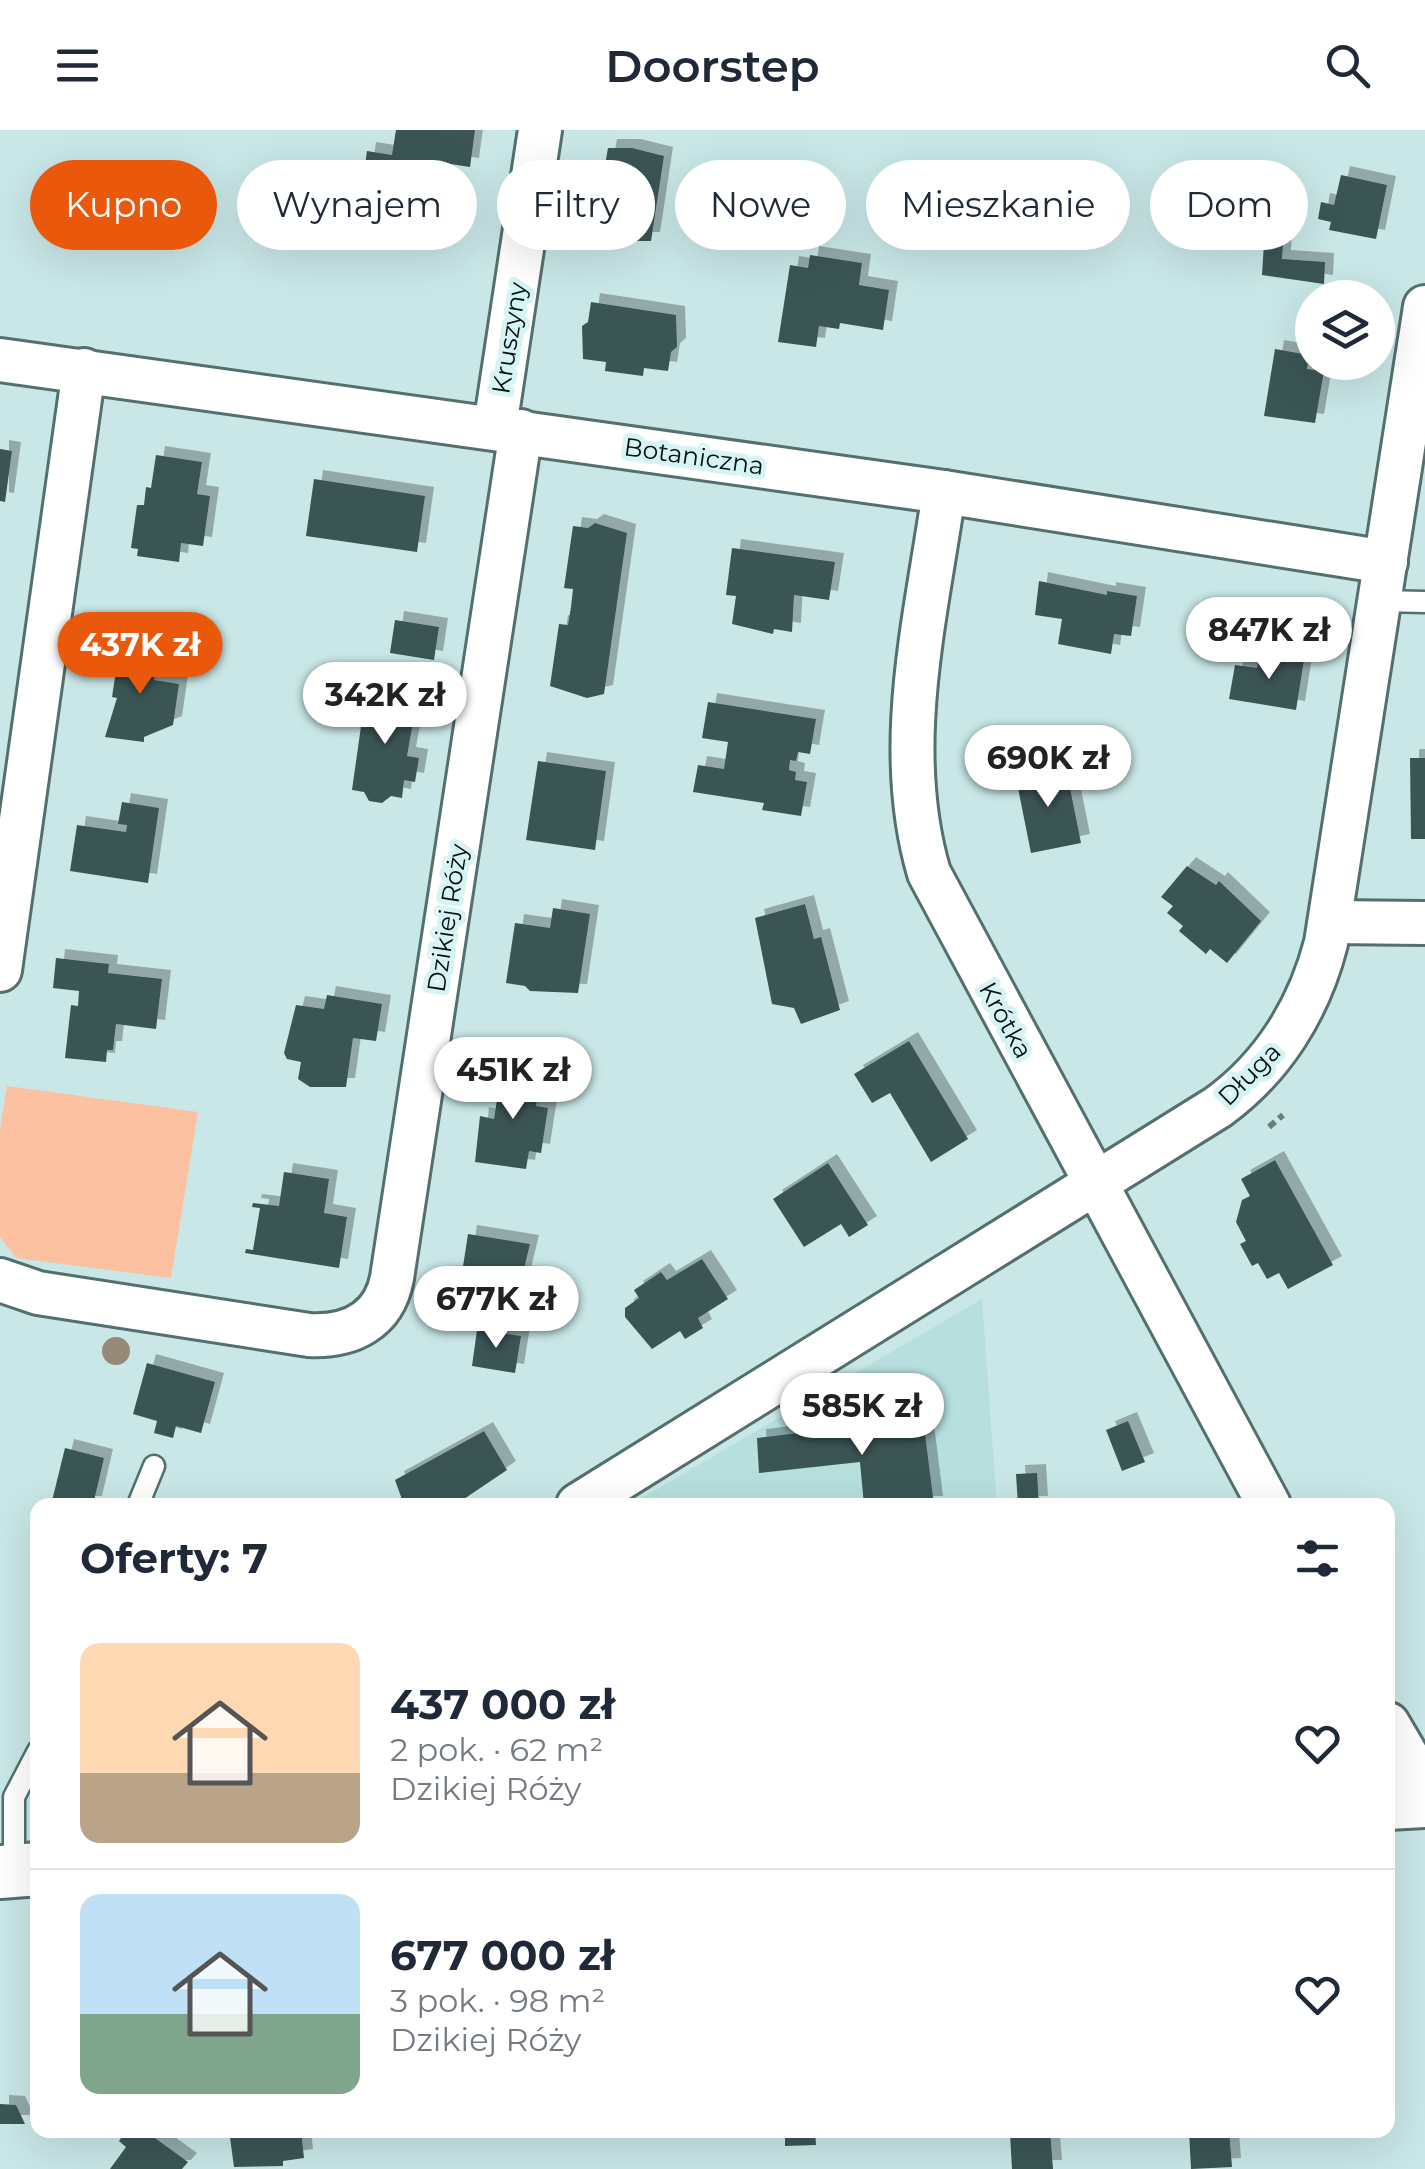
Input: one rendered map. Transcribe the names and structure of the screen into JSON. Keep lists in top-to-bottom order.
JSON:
{
  "streets": {
    "street": [
      "Kruszyny",
      "Botaniczna",
      "Dzikiej Róży",
      "Krótka",
      "Długa"
    ]
  },
  "crossings": [
    ["Kruszyny", "Botaniczna"],
    ["Kruszyny", "Dzikiej Róży"],
    ["Botaniczna", "Dzikiej Róży"],
    ["Botaniczna", "Krótka"],
    ["Botaniczna", "Długa"],
    ["Krótka", "Długa"]
  ],
  "page": {
    "header": "Doorstep",
    "chip": [
      "Kupno",
      "Wynajem",
      "Filtry",
      "Nowe",
      "Mieszkanie",
      "Dom"
    ],
    "price": [
      "847K zł",
      "437K zł",
      "342K zł",
      "690K zł",
      "451K zł",
      "677K zł",
      "585K zł"
    ],
    "heading": "Oferty: 7",
    "list": [
      {
        "name": "437 000 zł",
        "note": "2 pok. · 62 m² · Dzikiej Róży"
      },
      {
        "name": "677 000 zł",
        "note": "3 pok. · 98 m² · Dzikiej Róży"
      }
    ]
  }
}
